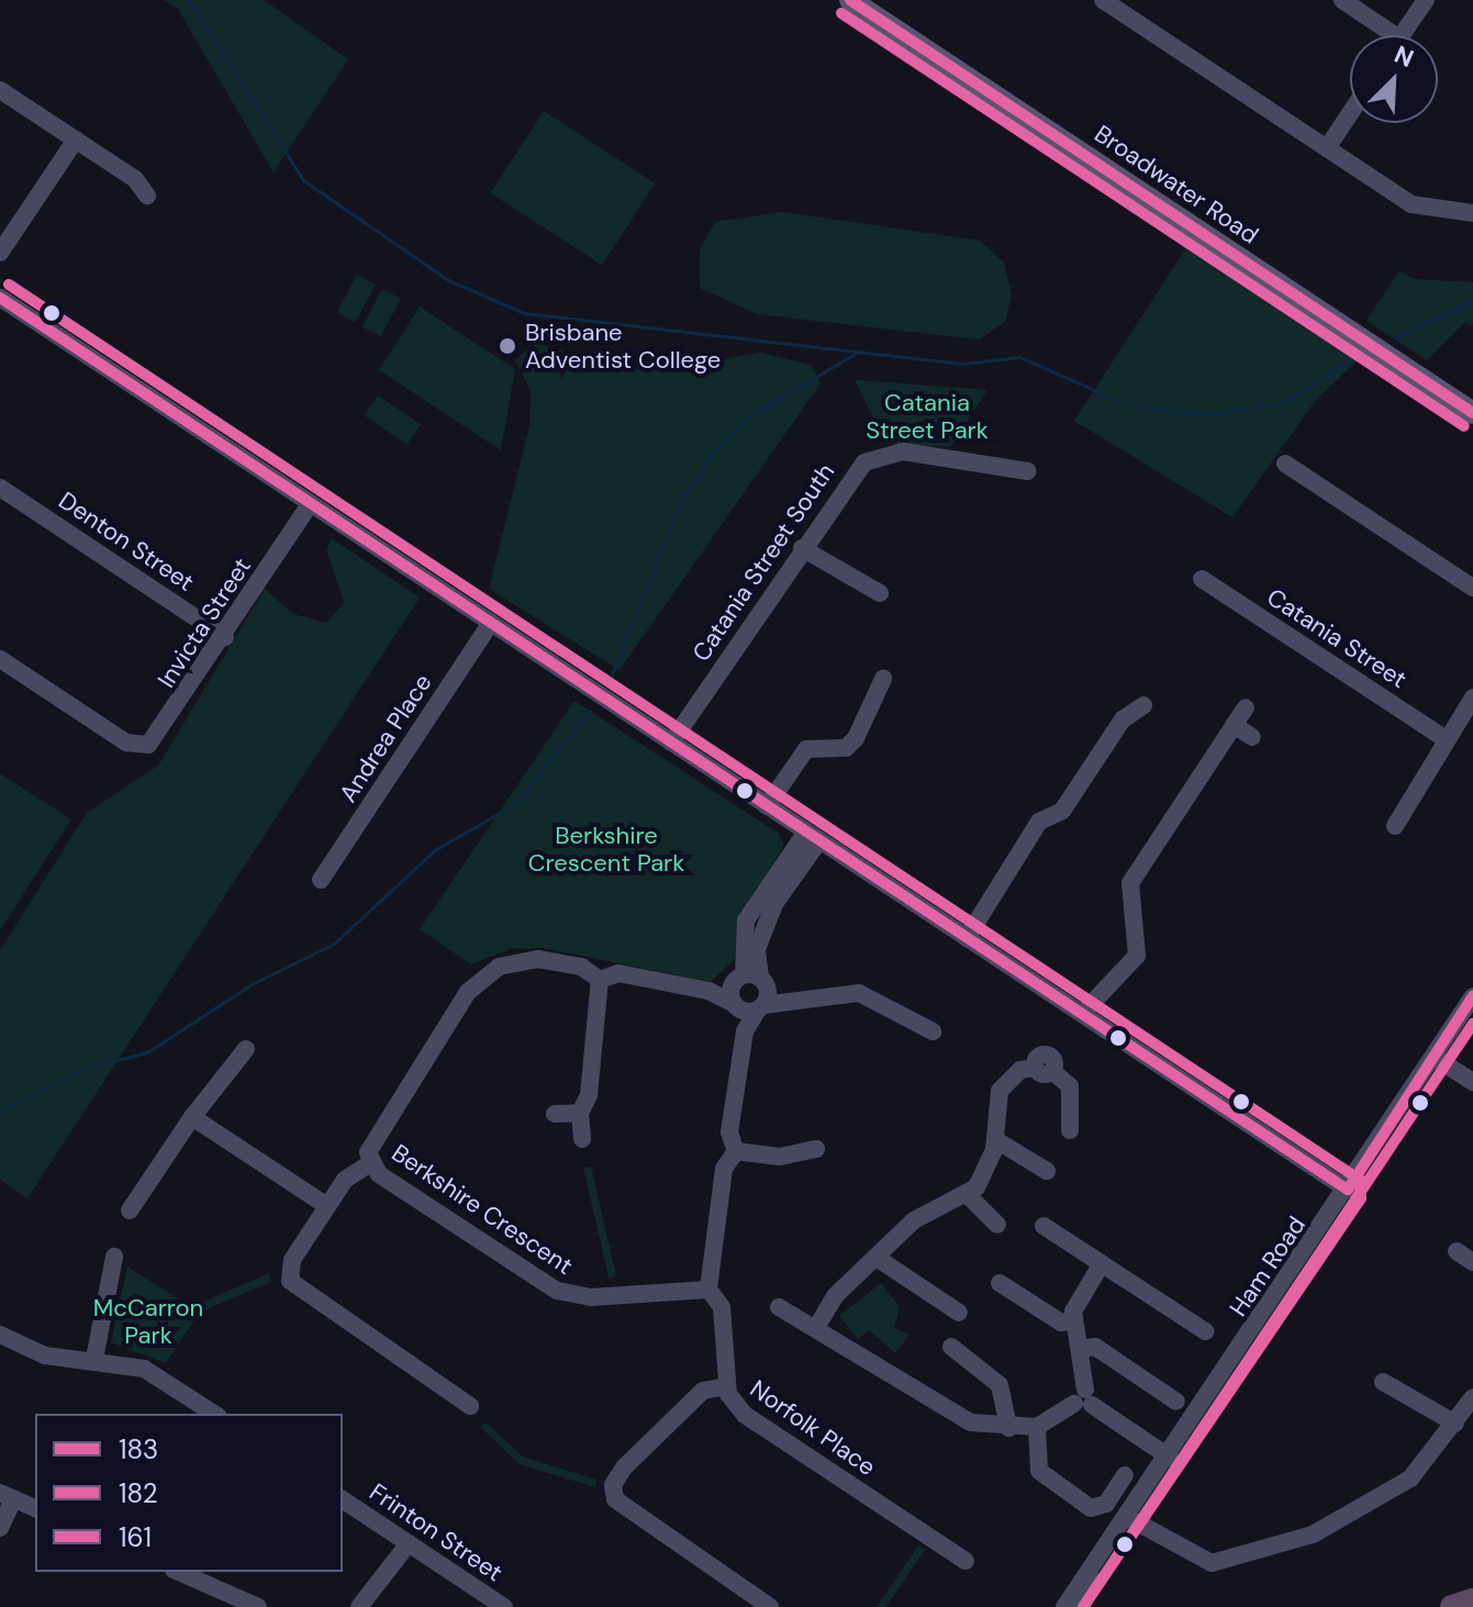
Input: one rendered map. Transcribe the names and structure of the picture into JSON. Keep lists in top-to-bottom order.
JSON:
{
  "streets": {
    "main road": ["Broadwater Road"],
    "street": [
      "Denton Street",
      "Catania Street South",
      "Invicta Street",
      "Catania Street",
      "Andrea Place",
      "Berkshire Crescent",
      "Ham Road",
      "Norfolk Place",
      "Frinton Street"
    ]
  },
  "crossings": [
    ["Denton Street", "Invicta Street"],
    ["Berkshire Crescent", "Norfolk Place"]
  ],
  "parks": ["Catania Street Park", "Berkshire Crescent Park", "McCarron Park"],
  "places": ["Brisbane Adventist College"],
  "lines": ["transit line 183", "transit line 182", "transit line 161"],
  "legend": ["183", "182", "161"],
  "north": "top right"
}
